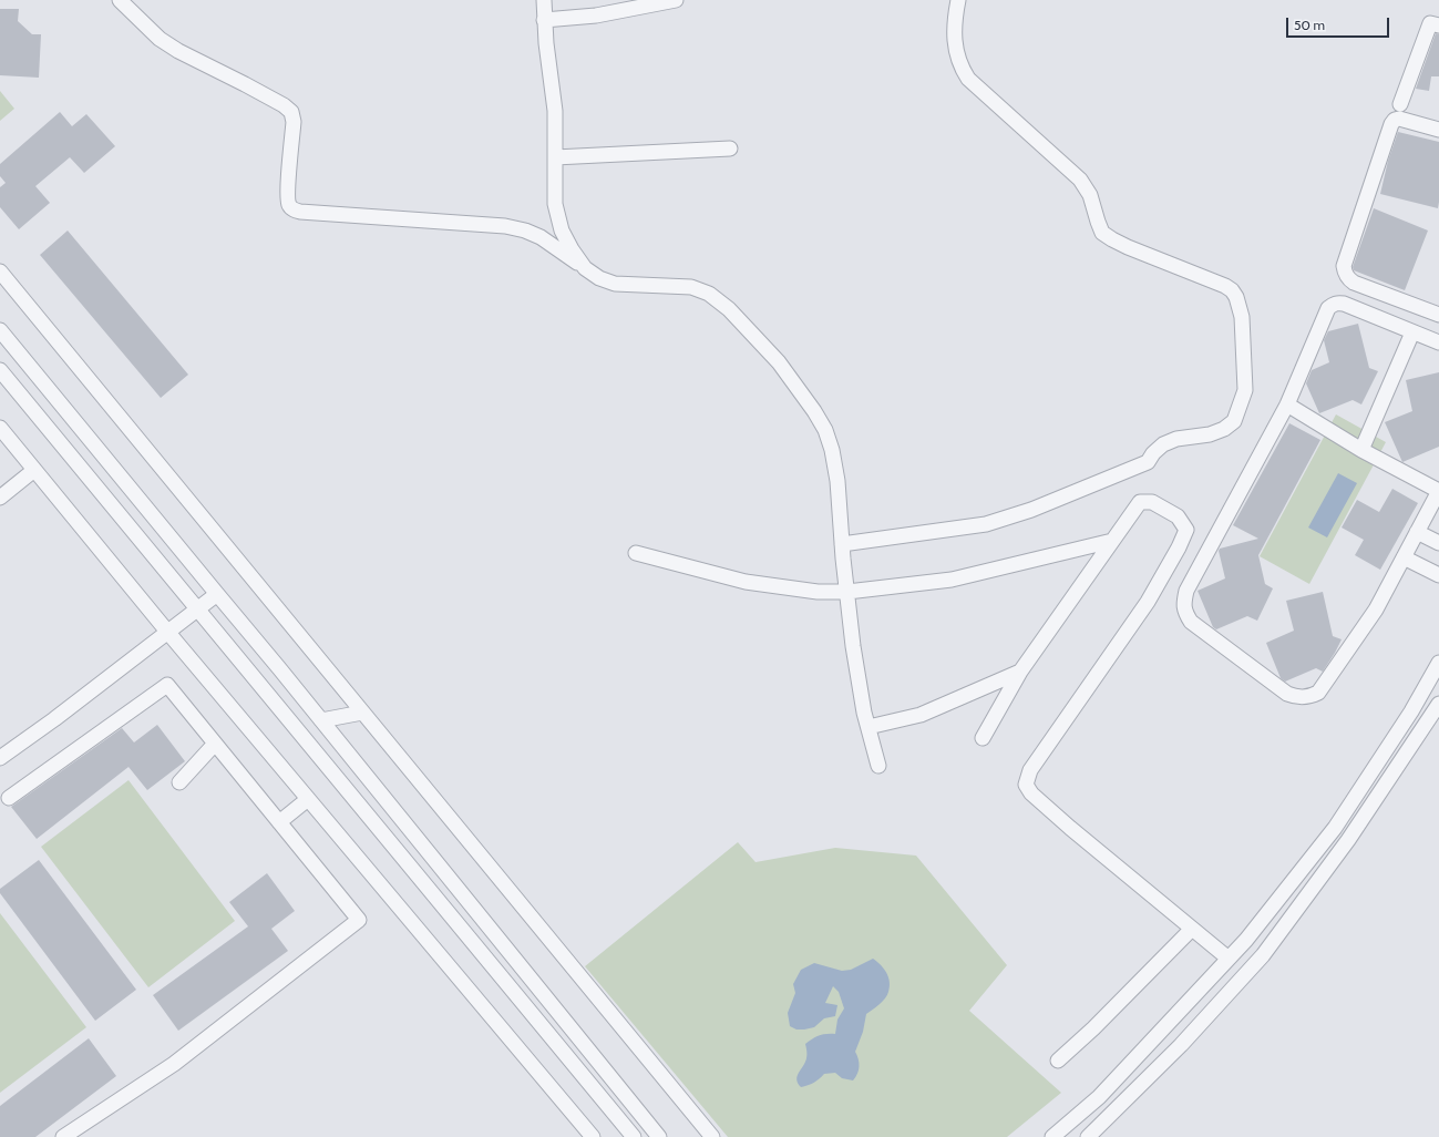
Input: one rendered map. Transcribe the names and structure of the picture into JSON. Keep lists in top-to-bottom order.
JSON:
{
  "scale_bar": "50 m"
}
